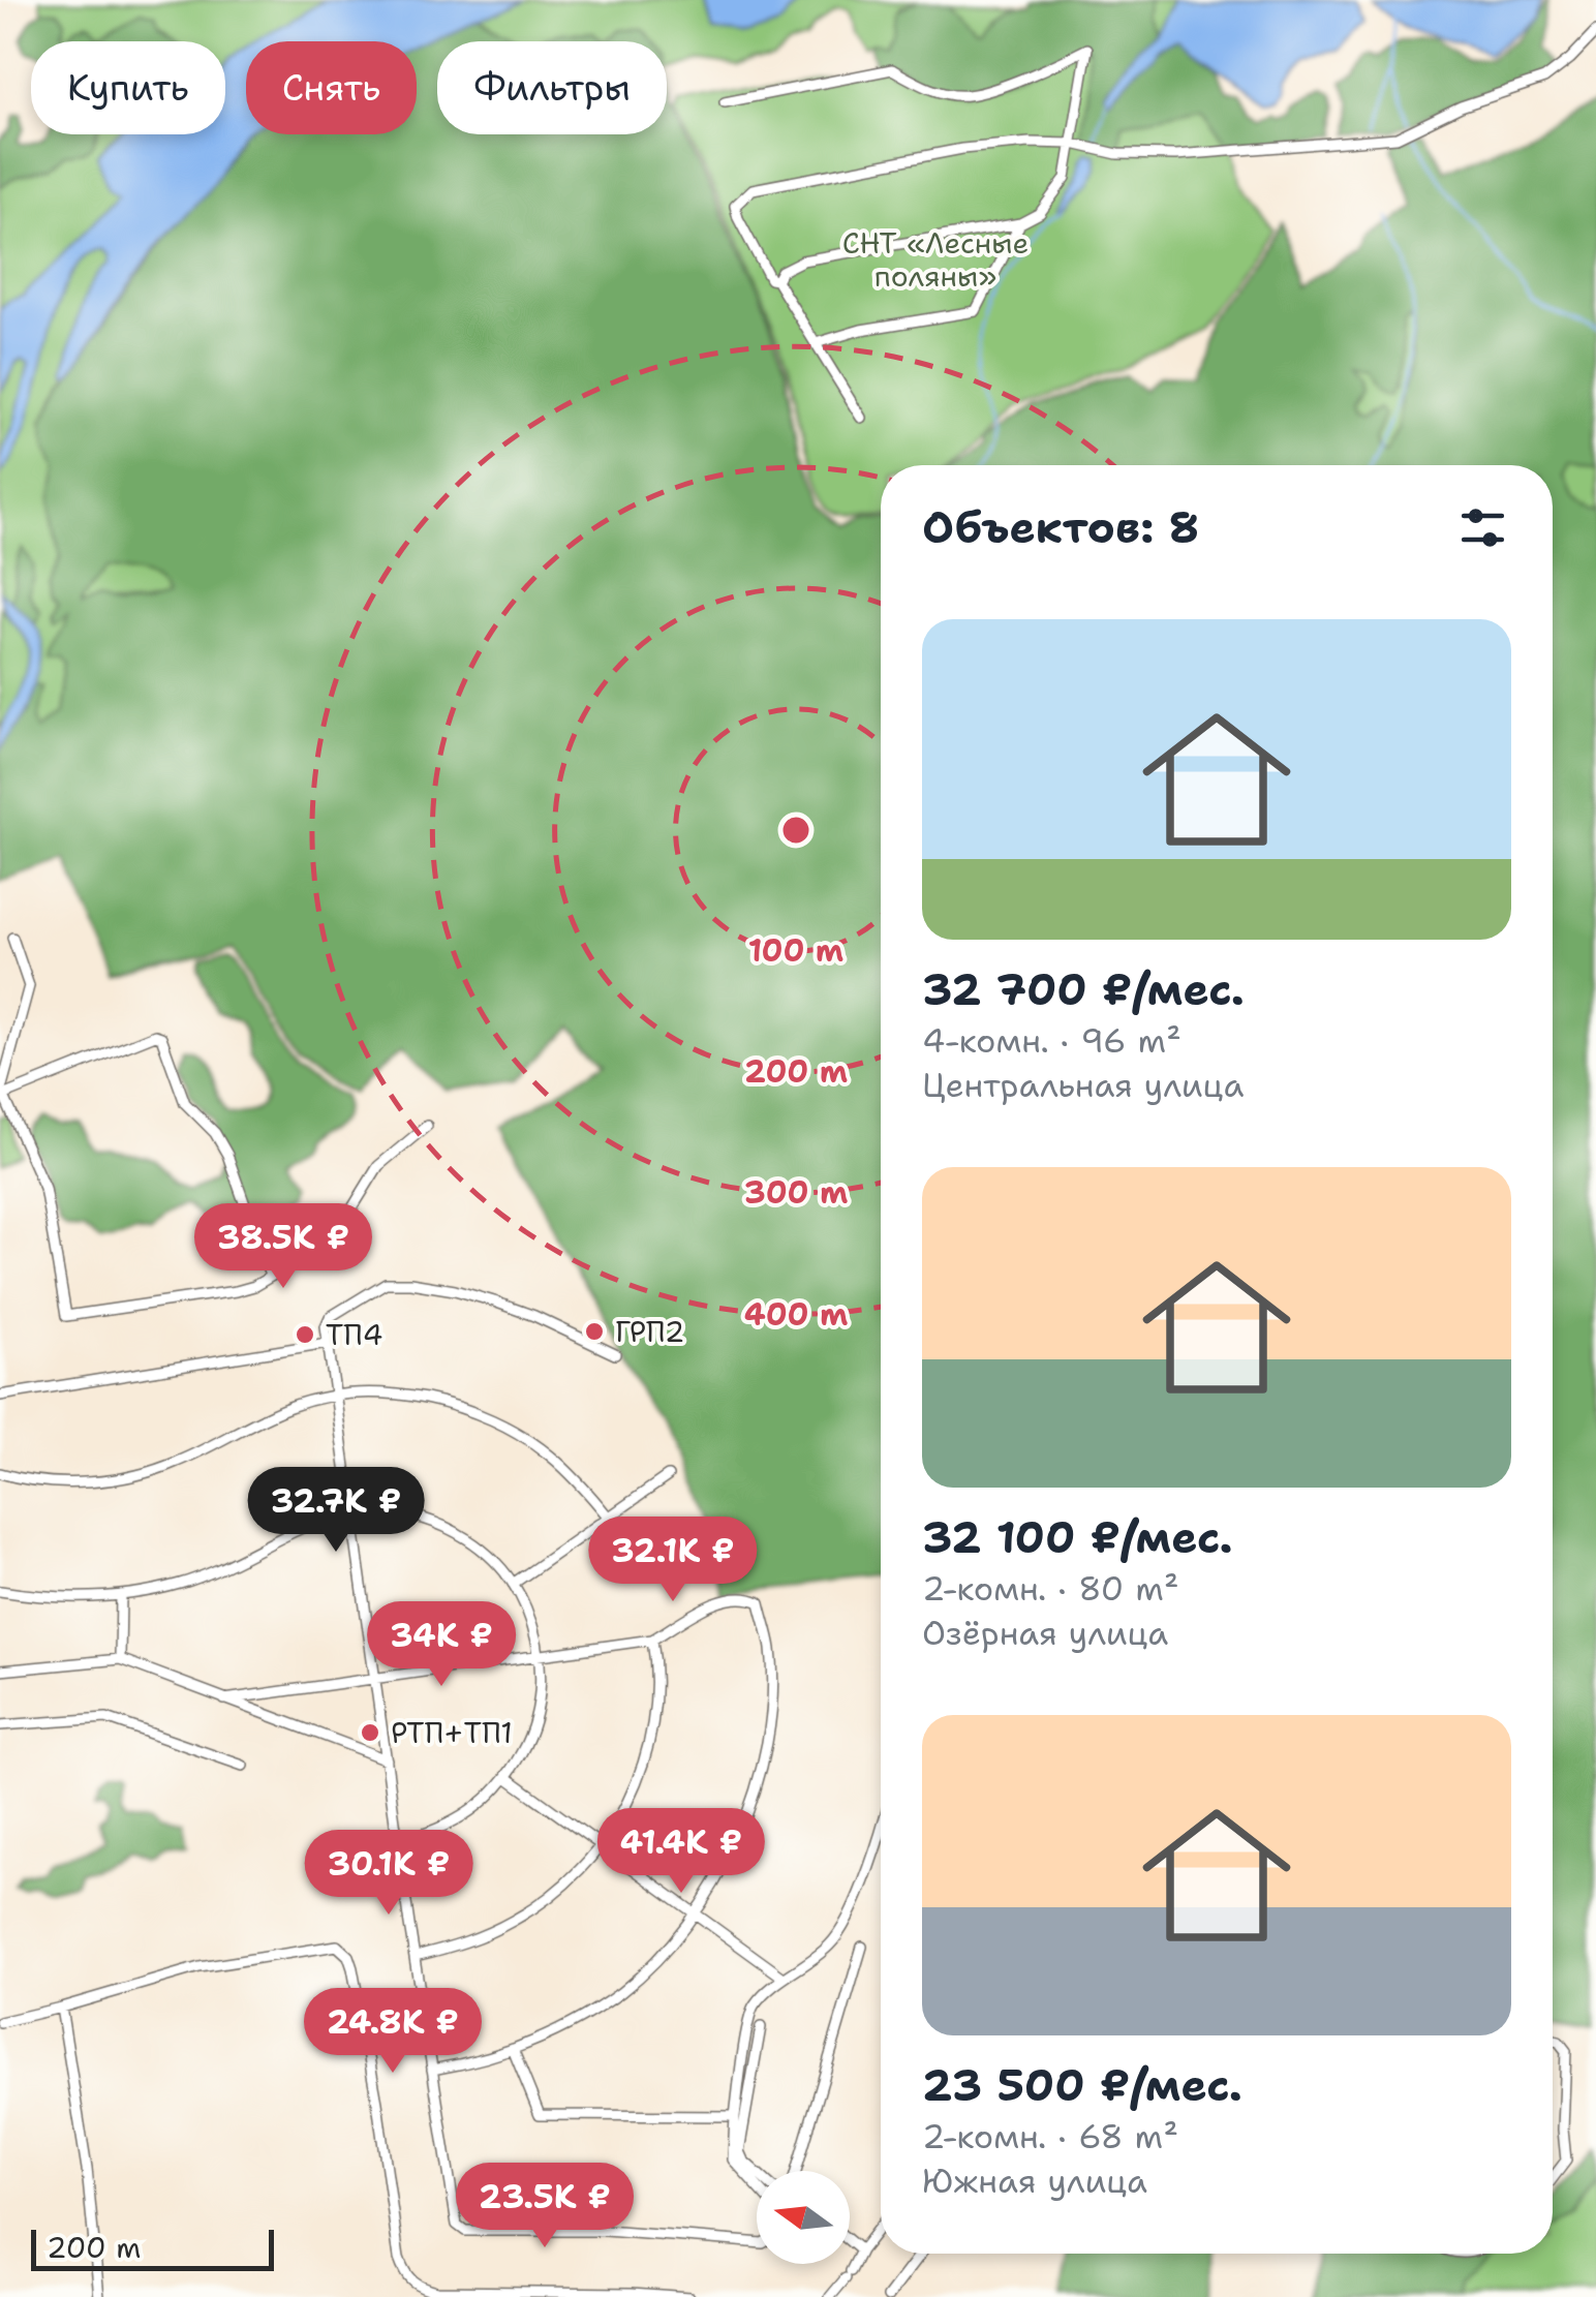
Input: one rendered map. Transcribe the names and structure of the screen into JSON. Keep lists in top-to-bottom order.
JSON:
{
  "parks": ["СНТ «Лесные поляны»"],
  "places": ["ГРП2", "ТП4", "РТП+ТП1"],
  "scale_bar": "200 m",
  "north": "left",
  "page": {
    "chip": ["Купить", "Снять", "Фильтры"],
    "heading": "Объектов: 8",
    "list": [
      {
        "name": "32 700 ₽/мес.",
        "note": "4-комн. · 96 m² · Центральная улица"
      },
      {
        "name": "32 100 ₽/мес.",
        "note": "2-комн. · 80 m² · Озёрная улица"
      },
      {
        "name": "23 500 ₽/мес.",
        "note": "2-комн. · 68 m² · Южная улица"
      }
    ],
    "price": [
      "38.5K ₽",
      "32.7K ₽",
      "32.1K ₽",
      "34K ₽",
      "41.4K ₽",
      "30.1K ₽",
      "24.8K ₽",
      "23.5K ₽"
    ],
    "scale": "200 m"
  },
  "rings": [
    "100 m",
    "200 m",
    "300 m",
    "400 m"
  ]
}
